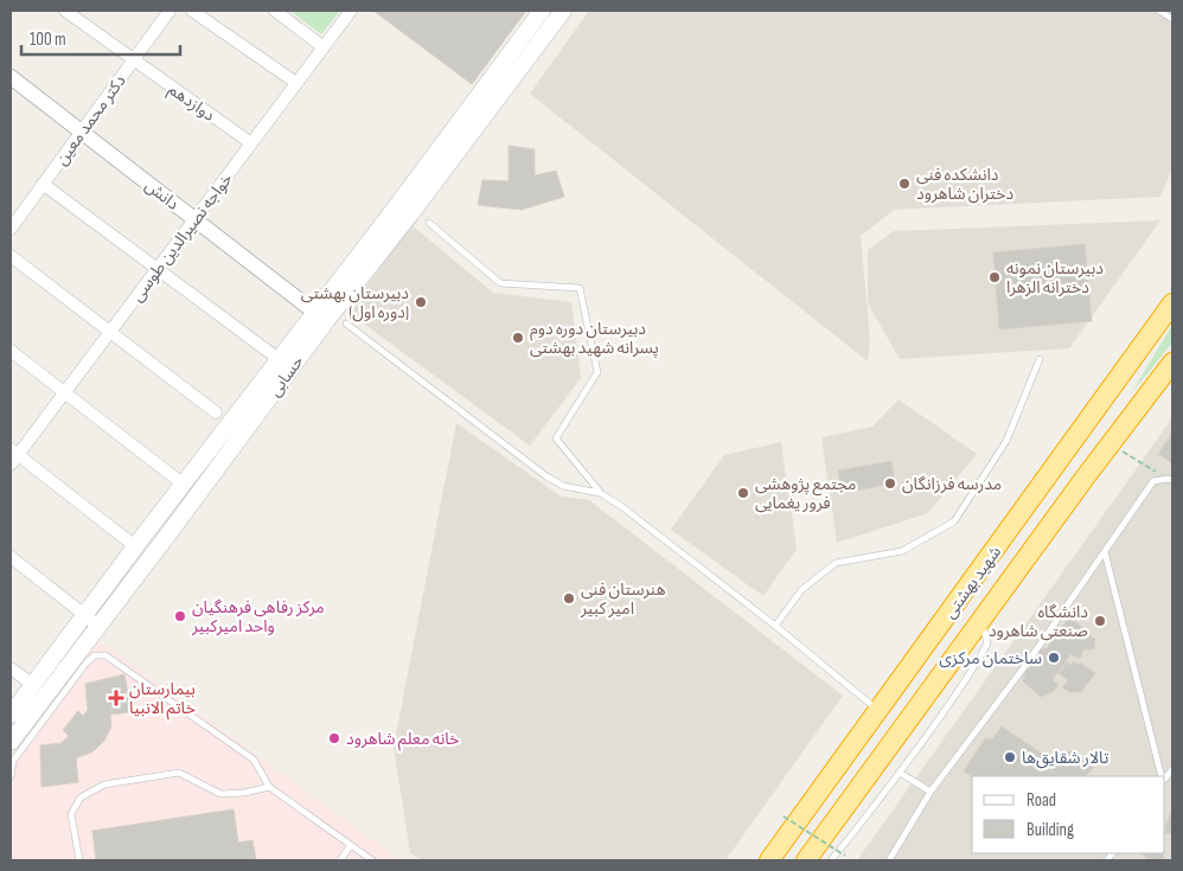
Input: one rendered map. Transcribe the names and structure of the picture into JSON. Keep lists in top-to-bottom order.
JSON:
{
  "streets": {
    "highway": ["شهید بهشتی"],
    "main road": ["حسابی"],
    "street": [
      "دوازدهم",
      "دکتر محمد معین",
      "دانش",
      "خواجه نصیرالدین طوسی"
    ]
  },
  "crossings": [
    ["دوازدهم", "دکتر محمد معین"],
    ["دوازدهم", "خواجه نصیرالدین طوسی"],
    ["دکتر محمد معین", "دانش"],
    ["دانش", "خواجه نصیرالدین طوسی"],
    ["دانش", "حسابی"]
  ],
  "places": {
    "other": [
      "دانشکده فنی دختران شاهرود",
      "دبیرستان نمونه دخترانه الزهرا",
      "دبیرستان بهشتی (دوره اول)",
      "دبیرستان دوره دوم پسرانه شهید بهشتی",
      "مدرسه فرزانگان",
      "مجتمع پژوهشی فرور یغمایی",
      "هنرستان فنی امیر کبیر",
      "مرکز رفاهی فرهنگیان واحد امیرکبیر",
      "دانشگاه صنعتی شاهرود",
      "ساختمان مرکزی",
      "خانه معلم شاهرود",
      "تالار شقایق‌‌ها"
    ],
    "health": ["بیمارستان خاتم الانبیا"]
  },
  "legend": ["Road", "Building"],
  "scale_bar": "100 m"
}
